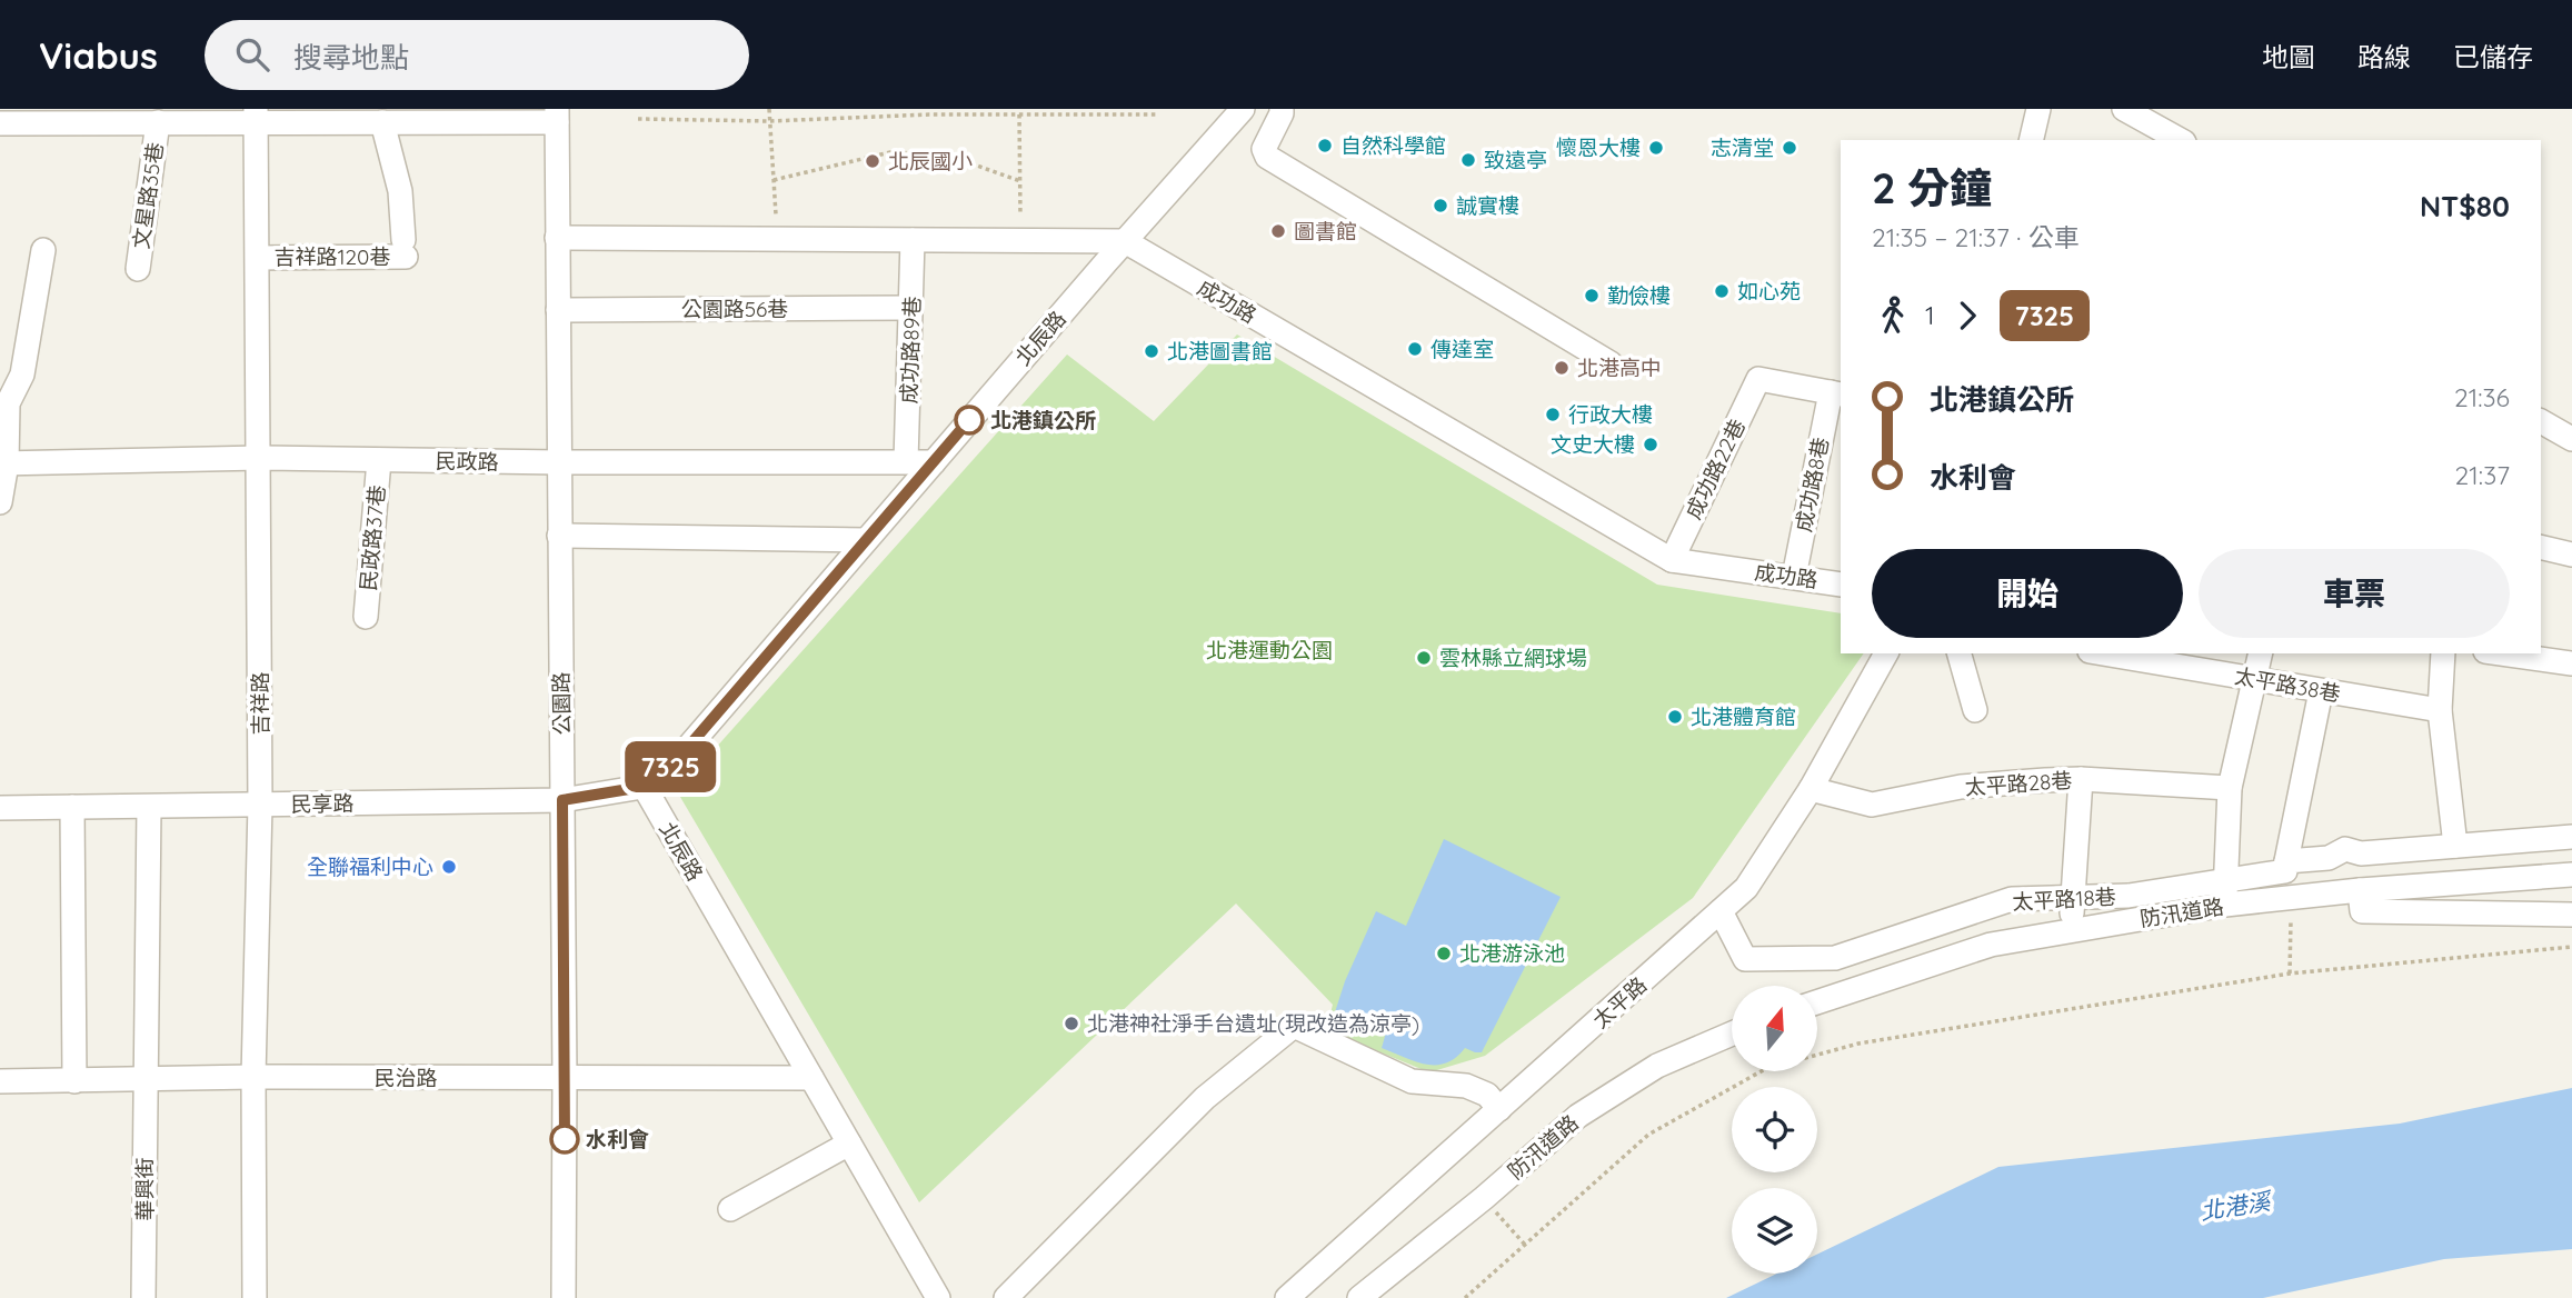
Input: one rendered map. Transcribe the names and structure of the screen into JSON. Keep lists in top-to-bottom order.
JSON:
{
  "streets": {
    "street": [
      "文星路35巷",
      "吉祥路120巷",
      "成功路",
      "公園路56巷",
      "北辰路",
      "成功路89巷",
      "民政路",
      "成功路22巷",
      "成功路8巷",
      "民政路37巷",
      "太平路38巷",
      "吉祥路",
      "公園路",
      "太平路28巷",
      "民享路",
      "太平路18巷",
      "防汛道路",
      "太平路",
      "民治路",
      "華興街"
    ]
  },
  "crossings": [
    ["吉祥路120巷", "吉祥路"],
    ["成功路", "北辰路"],
    ["成功路", "成功路89巷"],
    ["成功路", "成功路22巷"],
    ["成功路", "成功路8巷"],
    ["成功路", "公園路"],
    ["公園路56巷", "成功路89巷"],
    ["公園路56巷", "公園路"],
    ["北辰路", "民政路"],
    ["北辰路", "民享路"],
    ["北辰路", "民治路"],
    ["成功路89巷", "民政路"],
    ["民政路", "民政路37巷"],
    ["民政路", "吉祥路"],
    ["民政路", "公園路"],
    ["成功路22巷", "成功路8巷"],
    ["吉祥路", "民享路"],
    ["吉祥路", "民治路"],
    ["公園路", "民享路"],
    ["公園路", "民治路"],
    ["太平路28巷", "太平路"],
    ["民享路", "華興街"],
    ["太平路18巷", "太平路"],
    ["民治路", "華興街"]
  ],
  "water": ["北港溪"],
  "parks": ["北港運動公園"],
  "places": [
    "自然科學館",
    "懷恩大樓",
    "志清堂",
    "致遠亭",
    "北辰國小",
    "誠實樓",
    "圖書館",
    "如心苑",
    "勤儉樓",
    "傳達室",
    "北港圖書館",
    "北港高中",
    "行政大樓",
    "北港鎮公所",
    "文史大樓",
    "雲林縣立網球場",
    "北港體育館",
    "全聯福利中心",
    "北港游泳池",
    "北港神社淨手台遺址(現改造為涼亭)",
    "水利會"
  ],
  "lines": ["bus line 7325"],
  "north": "top",
  "page": {
    "header": "Viabus",
    "search": "搜尋地點",
    "nav": ["地圖", "路線", "已儲存"],
    "on_map": "7325",
    "heading": ["2 分鐘", "21:35 – 21:37 · 公車", "NT$80"],
    "legs": ["1", "7325"],
    "list": [
      {
        "name": "北港鎮公所",
        "value": "21:36"
      },
      {
        "name": "水利會",
        "value": "21:37"
      }
    ],
    "buttons": ["開始", "車票"]
  }
}
